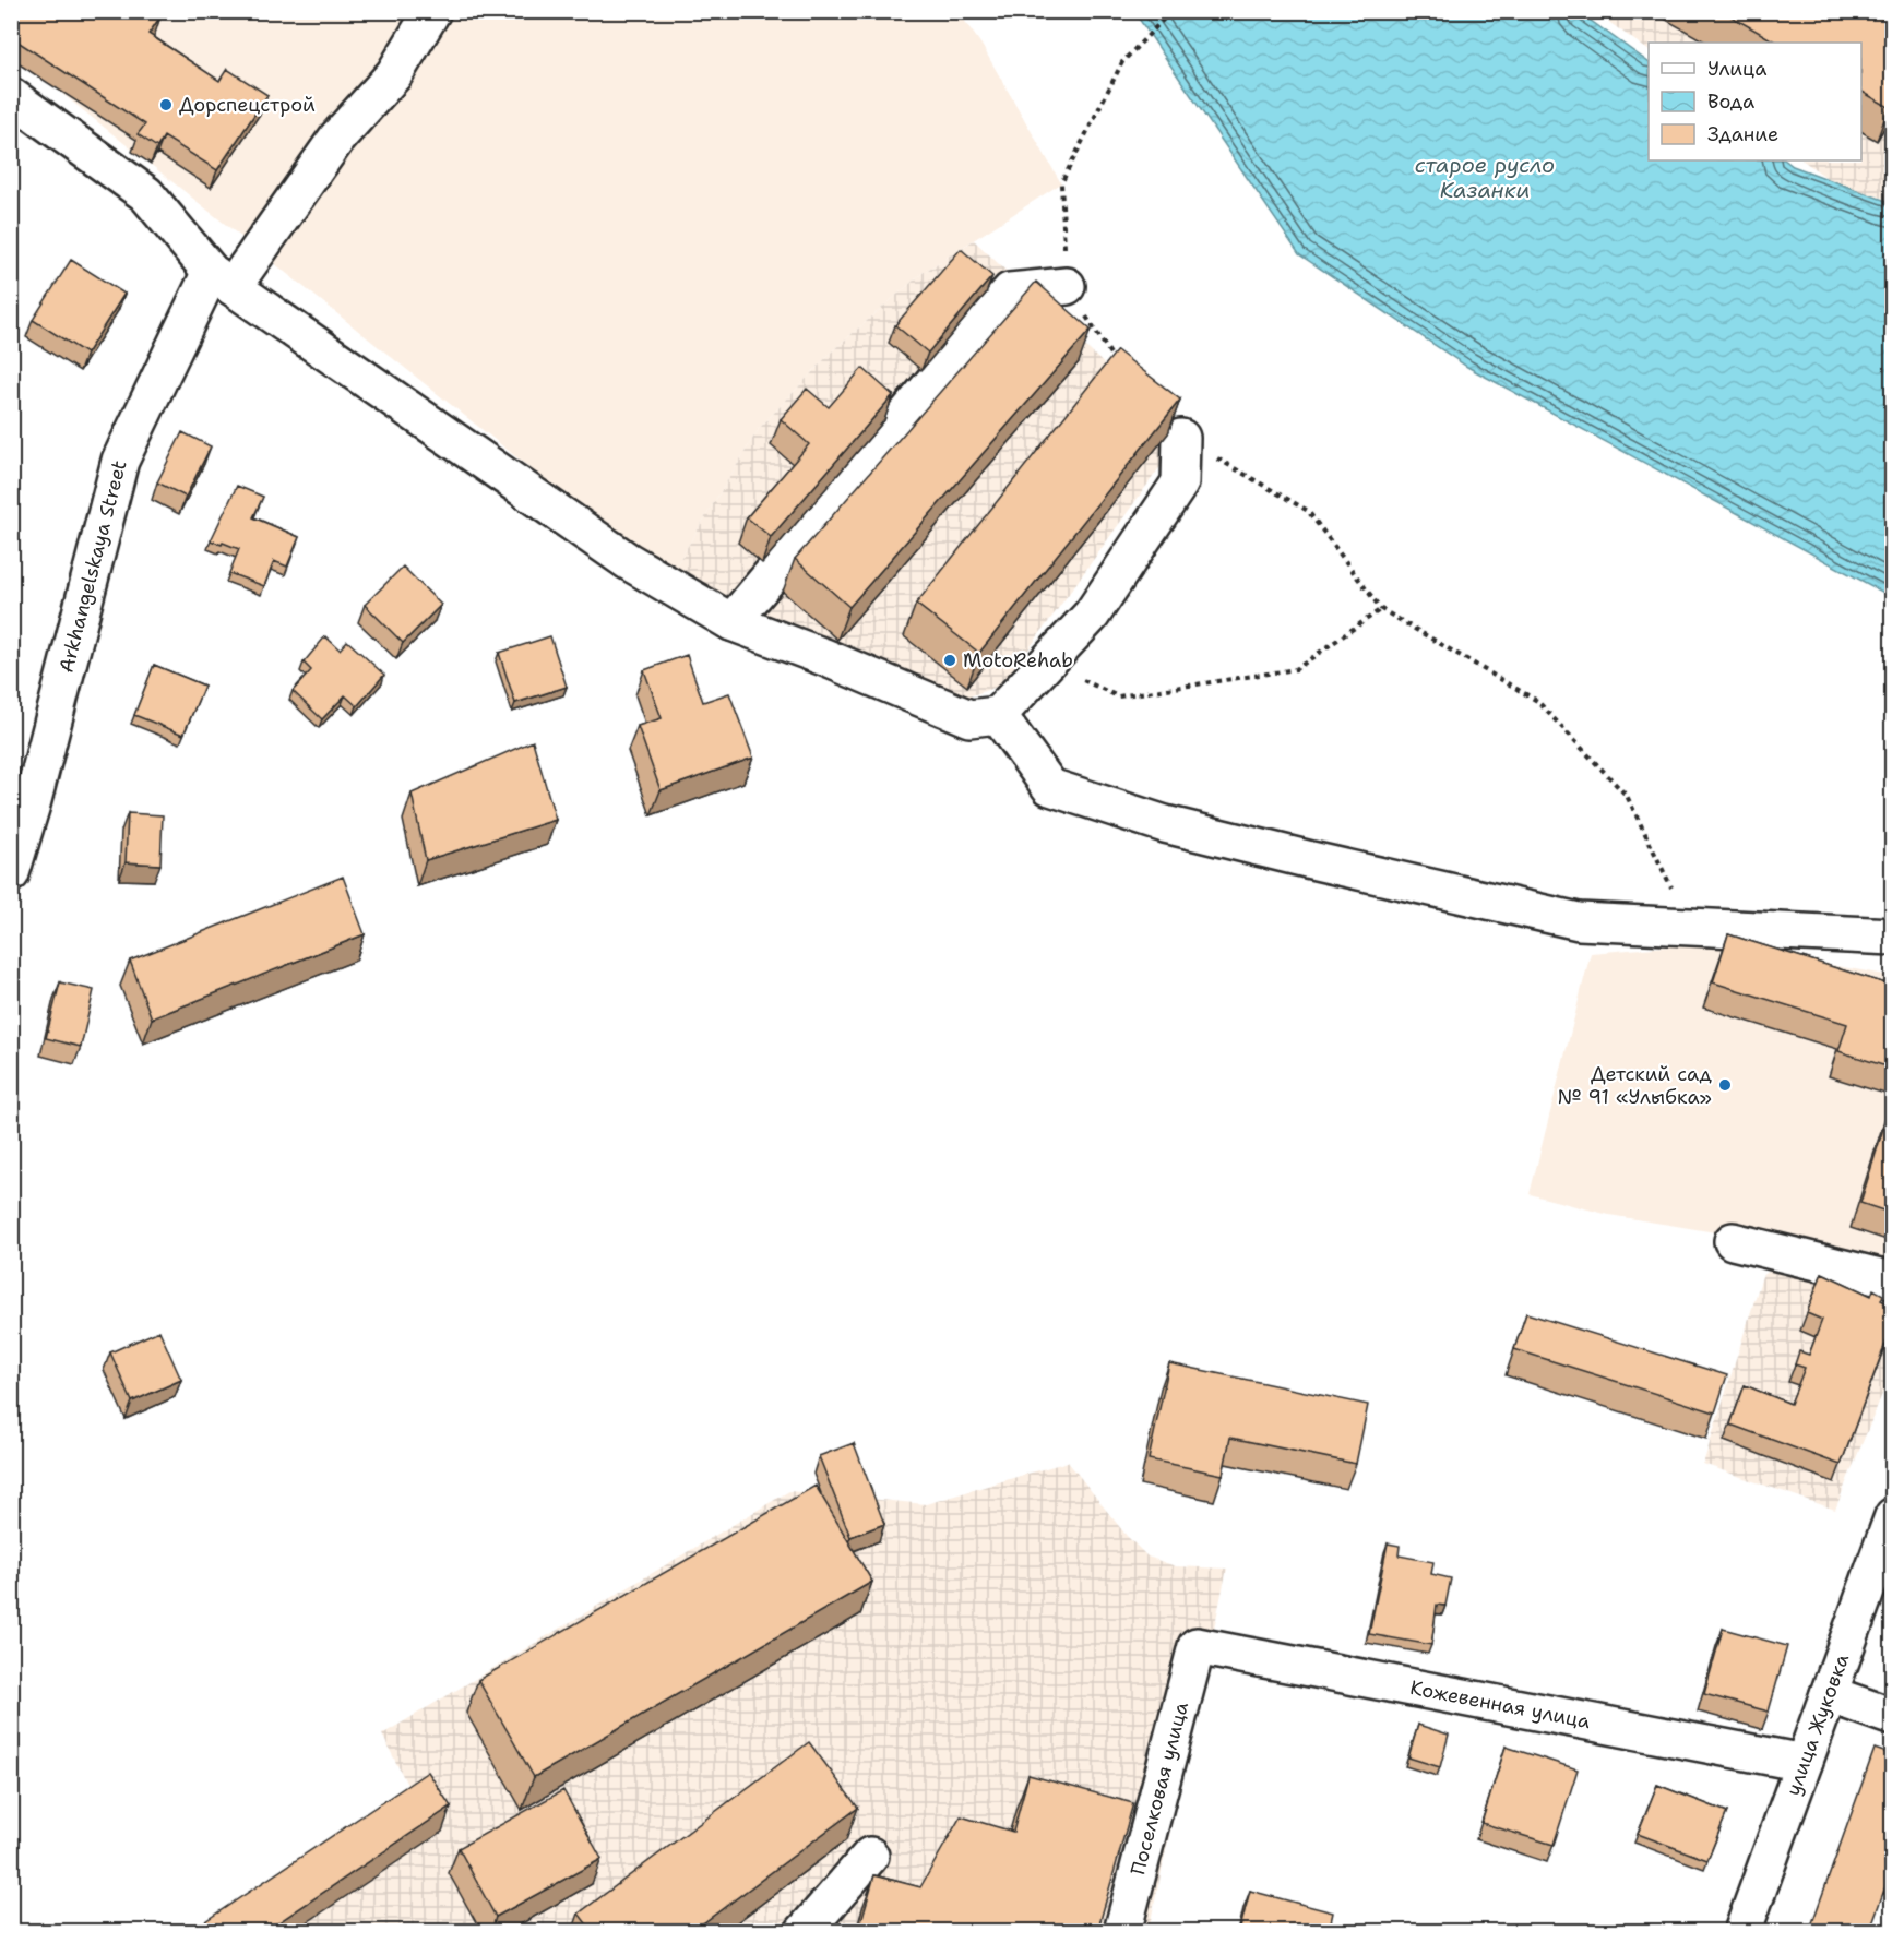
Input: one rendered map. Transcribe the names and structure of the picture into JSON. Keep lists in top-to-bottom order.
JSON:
{
  "streets": {
    "street": [
      "Arkhangelskaya Street",
      "Кожевенная улица",
      "улица Жуковка",
      "Поселковая улица"
    ]
  },
  "crossings": [
    ["Кожевенная улица", "улица Жуковка"],
    ["Кожевенная улица", "Поселковая улица"]
  ],
  "water": ["старое русло Казанки"],
  "places": ["Дорспецстрой", "MotoRehab", "Детский сад № 91 «Улыбка»"],
  "legend": ["Улица", "Вода", "Здание"]
}
